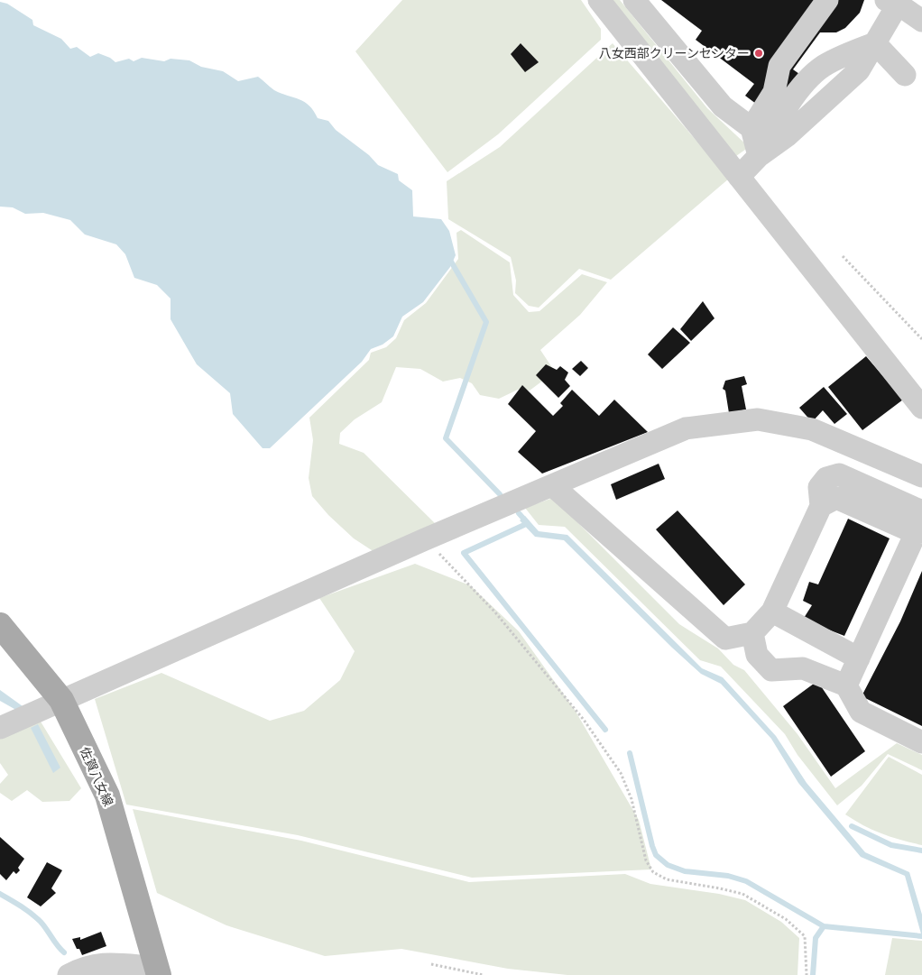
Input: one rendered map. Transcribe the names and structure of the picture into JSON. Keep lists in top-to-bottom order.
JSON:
{
  "streets": {
    "main road": ["佐賀八女線"]
  },
  "places": ["八女西部クリーンセンター"]
}
